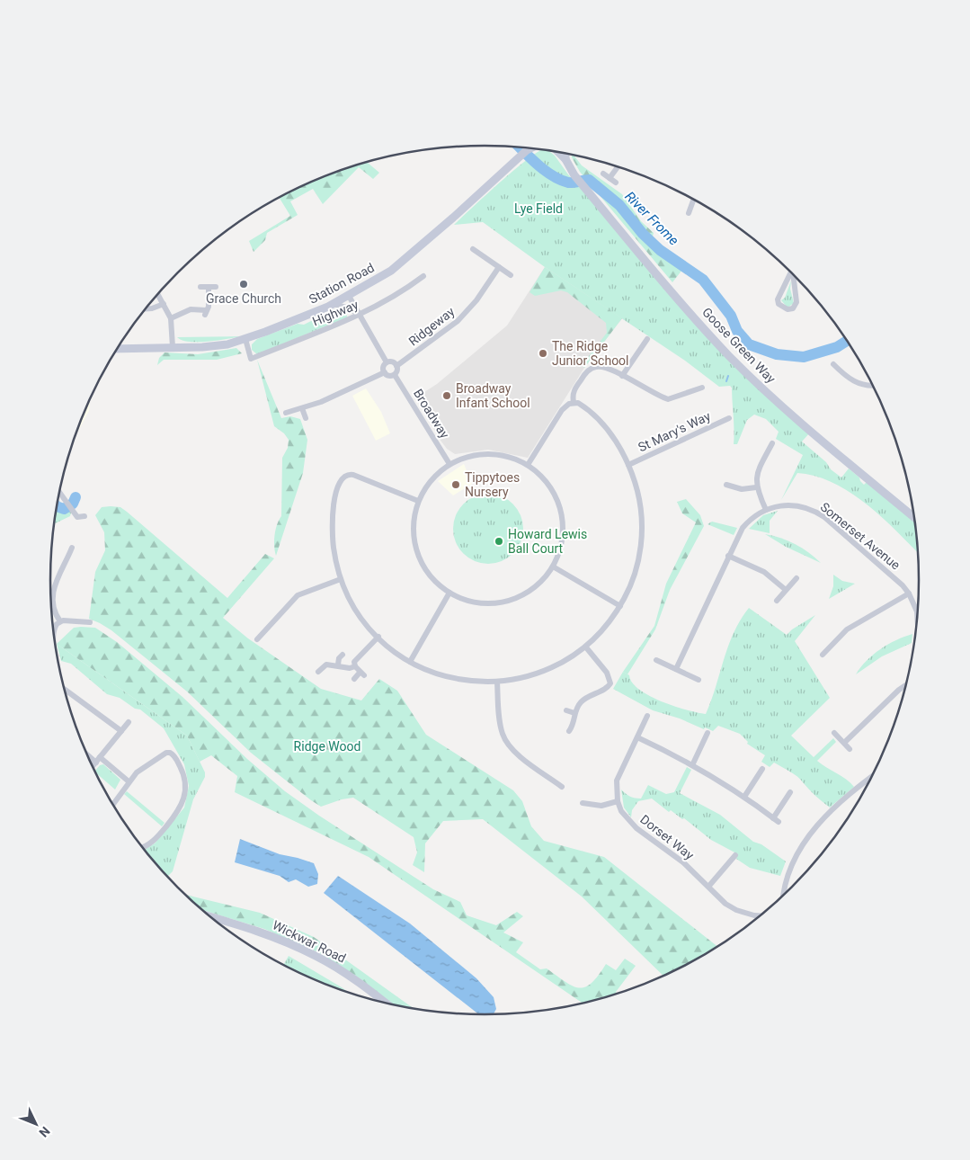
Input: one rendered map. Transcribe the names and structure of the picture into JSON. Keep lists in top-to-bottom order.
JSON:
{
  "streets": {
    "main road": ["Station Road", "Goose Green Way", "Wickwar Road"],
    "street": [
      "Highway",
      "Ridgeway",
      "Broadway",
      "St Mary's Way",
      "Somerset Avenue",
      "Dorset Way"
    ]
  },
  "crossings": [
    ["Station Road", "Highway"],
    ["Ridgeway", "Broadway"]
  ],
  "water": ["River Frome"],
  "parks": ["Lye Field", "Ridge Wood"],
  "places": [
    "Grace Church",
    "The Ridge Junior School",
    "Broadway Infant School",
    "Tippytoes Nursery",
    "Howard Lewis Ball Court"
  ],
  "north": "bottom right"
}
